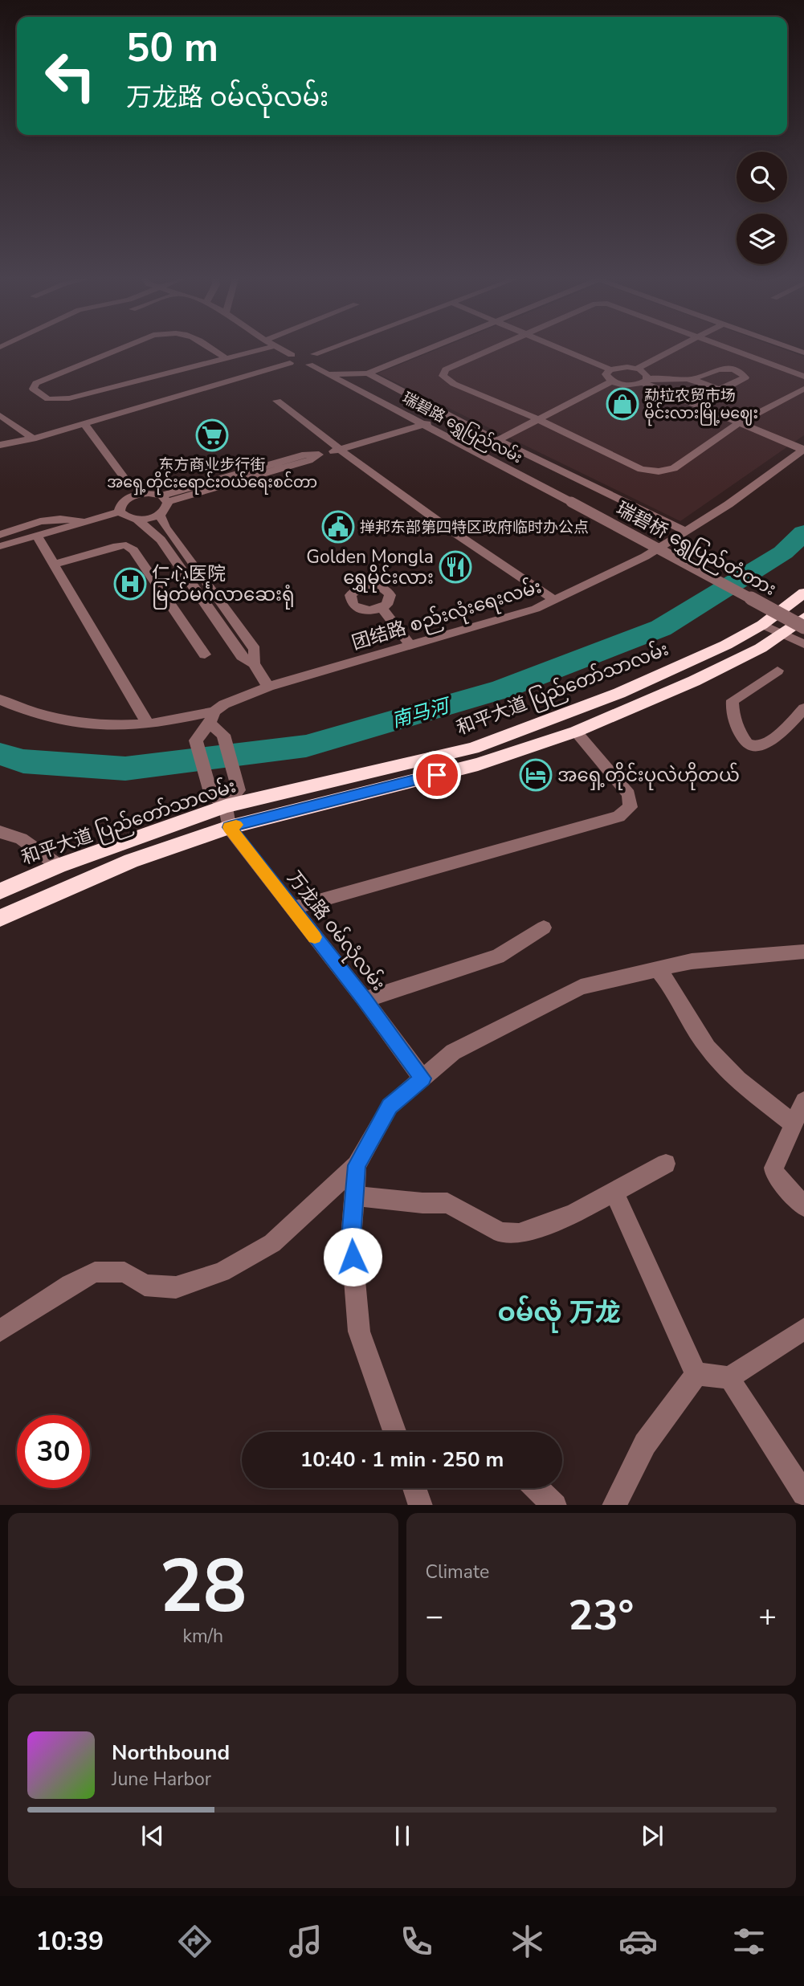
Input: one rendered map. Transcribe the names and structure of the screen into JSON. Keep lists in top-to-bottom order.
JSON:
{
  "streets": {
    "highway": ["和平大道 ပြည်တော်သာလမ်း"],
    "street": [
      "瑞碧路 ရွှေပြည်လမ်း",
      "瑞碧桥 ရွှေပြည်တံတား",
      "团结路 စည်းလုံးရေးလမ်း",
      "万龙路 ဝမ်လုံလမ်း"
    ]
  },
  "crossings": [
    ["瑞碧路 ရွှေပြည်လမ်း", "瑞碧桥 ရွှေပြည်တံတား"],
    ["和平大道 ပြည်တော်သာလမ်း", "万龙路 ဝမ်လုံလမ်း"]
  ],
  "districts": ["ဝမ်လုံ 万龙"],
  "water": ["南马河"],
  "places": {
    "shop": ["勐拉农贸市场 မိုင်းလားမြို့မဈေး"],
    "supermarket": ["东方商业步行街 အရှေ့တိုင်းရောင်းဝယ်ရေးစင်တာ"],
    "public building": ["掸邦东部第四特区政府临时办公点"],
    "restaurant": ["Golden Mongla ရွှေမိုင်းလား"],
    "hospital": ["仁心医院 မြတ်မင်္ဂလာဆေးရုံ"],
    "hotel": ["အရှေ့တိုင်းပုလဲဟိုတယ်"]
  },
  "page": {
    "turn": ["50 m", "万龙路 ဝမ်လုံလမ်း"],
    "limit": "30",
    "trip": "10:40 · 1 min · 250 m",
    "tile": [
      ["28", "km/h"],
      "Climate"
    ],
    "heat": ["−", "23°", "+"],
    "song": ["Northbound", "June Harbor"],
    "tabs": "10:39"
  }
}
